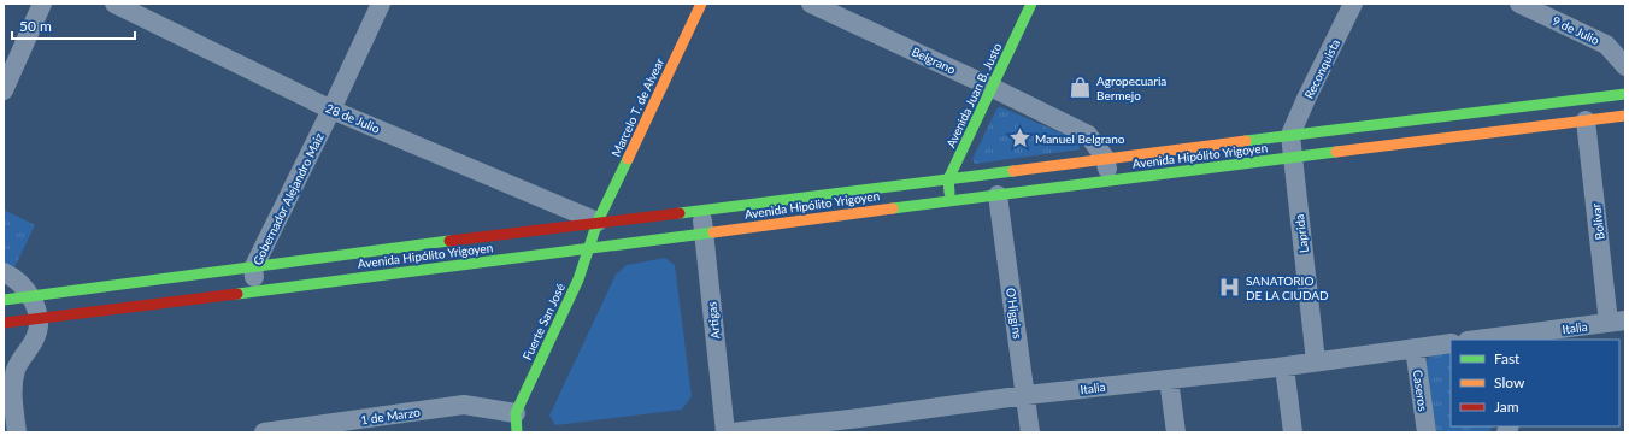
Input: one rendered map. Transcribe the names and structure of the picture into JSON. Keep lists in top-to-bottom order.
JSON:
{
  "streets": {
    "main road": [
      "Avenida Juan B. Justo",
      "Marcelo T. de Alvear",
      "Avenida Hipólito Yrigoyen",
      "Fuerte San José"
    ],
    "street": [
      "9 de Julio",
      "Belgrano",
      "Reconquista",
      "28 de Julio",
      "Gobernador Alejandro Maiz",
      "Bolívar",
      "Laprida",
      "O'Higgins",
      "Artigas",
      "Italia",
      "Caseros",
      "1 de Marzo"
    ]
  },
  "crossings": [
    ["Belgrano", "Avenida Juan B. Justo"],
    ["Belgrano", "Avenida Hipólito Yrigoyen"],
    ["Reconquista", "Avenida Hipólito Yrigoyen"],
    ["Reconquista", "Laprida"],
    ["Avenida Juan B. Justo", "Avenida Hipólito Yrigoyen"],
    ["Marcelo T. de Alvear", "28 de Julio"],
    ["Marcelo T. de Alvear", "Avenida Hipólito Yrigoyen"],
    ["Marcelo T. de Alvear", "Fuerte San José"],
    ["28 de Julio", "Avenida Hipólito Yrigoyen"],
    ["28 de Julio", "Gobernador Alejandro Maiz"],
    ["28 de Julio", "Fuerte San José"],
    ["Avenida Hipólito Yrigoyen", "Gobernador Alejandro Maiz"],
    ["Avenida Hipólito Yrigoyen", "Bolívar"],
    ["Avenida Hipólito Yrigoyen", "Laprida"],
    ["Avenida Hipólito Yrigoyen", "O'Higgins"],
    ["Avenida Hipólito Yrigoyen", "Artigas"],
    ["Avenida Hipólito Yrigoyen", "Fuerte San José"],
    ["Bolívar", "Italia"],
    ["Laprida", "Italia"],
    ["O'Higgins", "Italia"],
    ["Fuerte San José", "1 de Marzo"],
    ["Italia", "Caseros"]
  ],
  "places": {
    "shop": ["Agropecuaria Bermejo"],
    "place": ["Manuel Belgrano"],
    "hospital": ["SANATORIO DE LA CIUDAD"]
  },
  "legend": ["Fast", "Slow", "Jam"],
  "scale_bar": "50 m"
}
